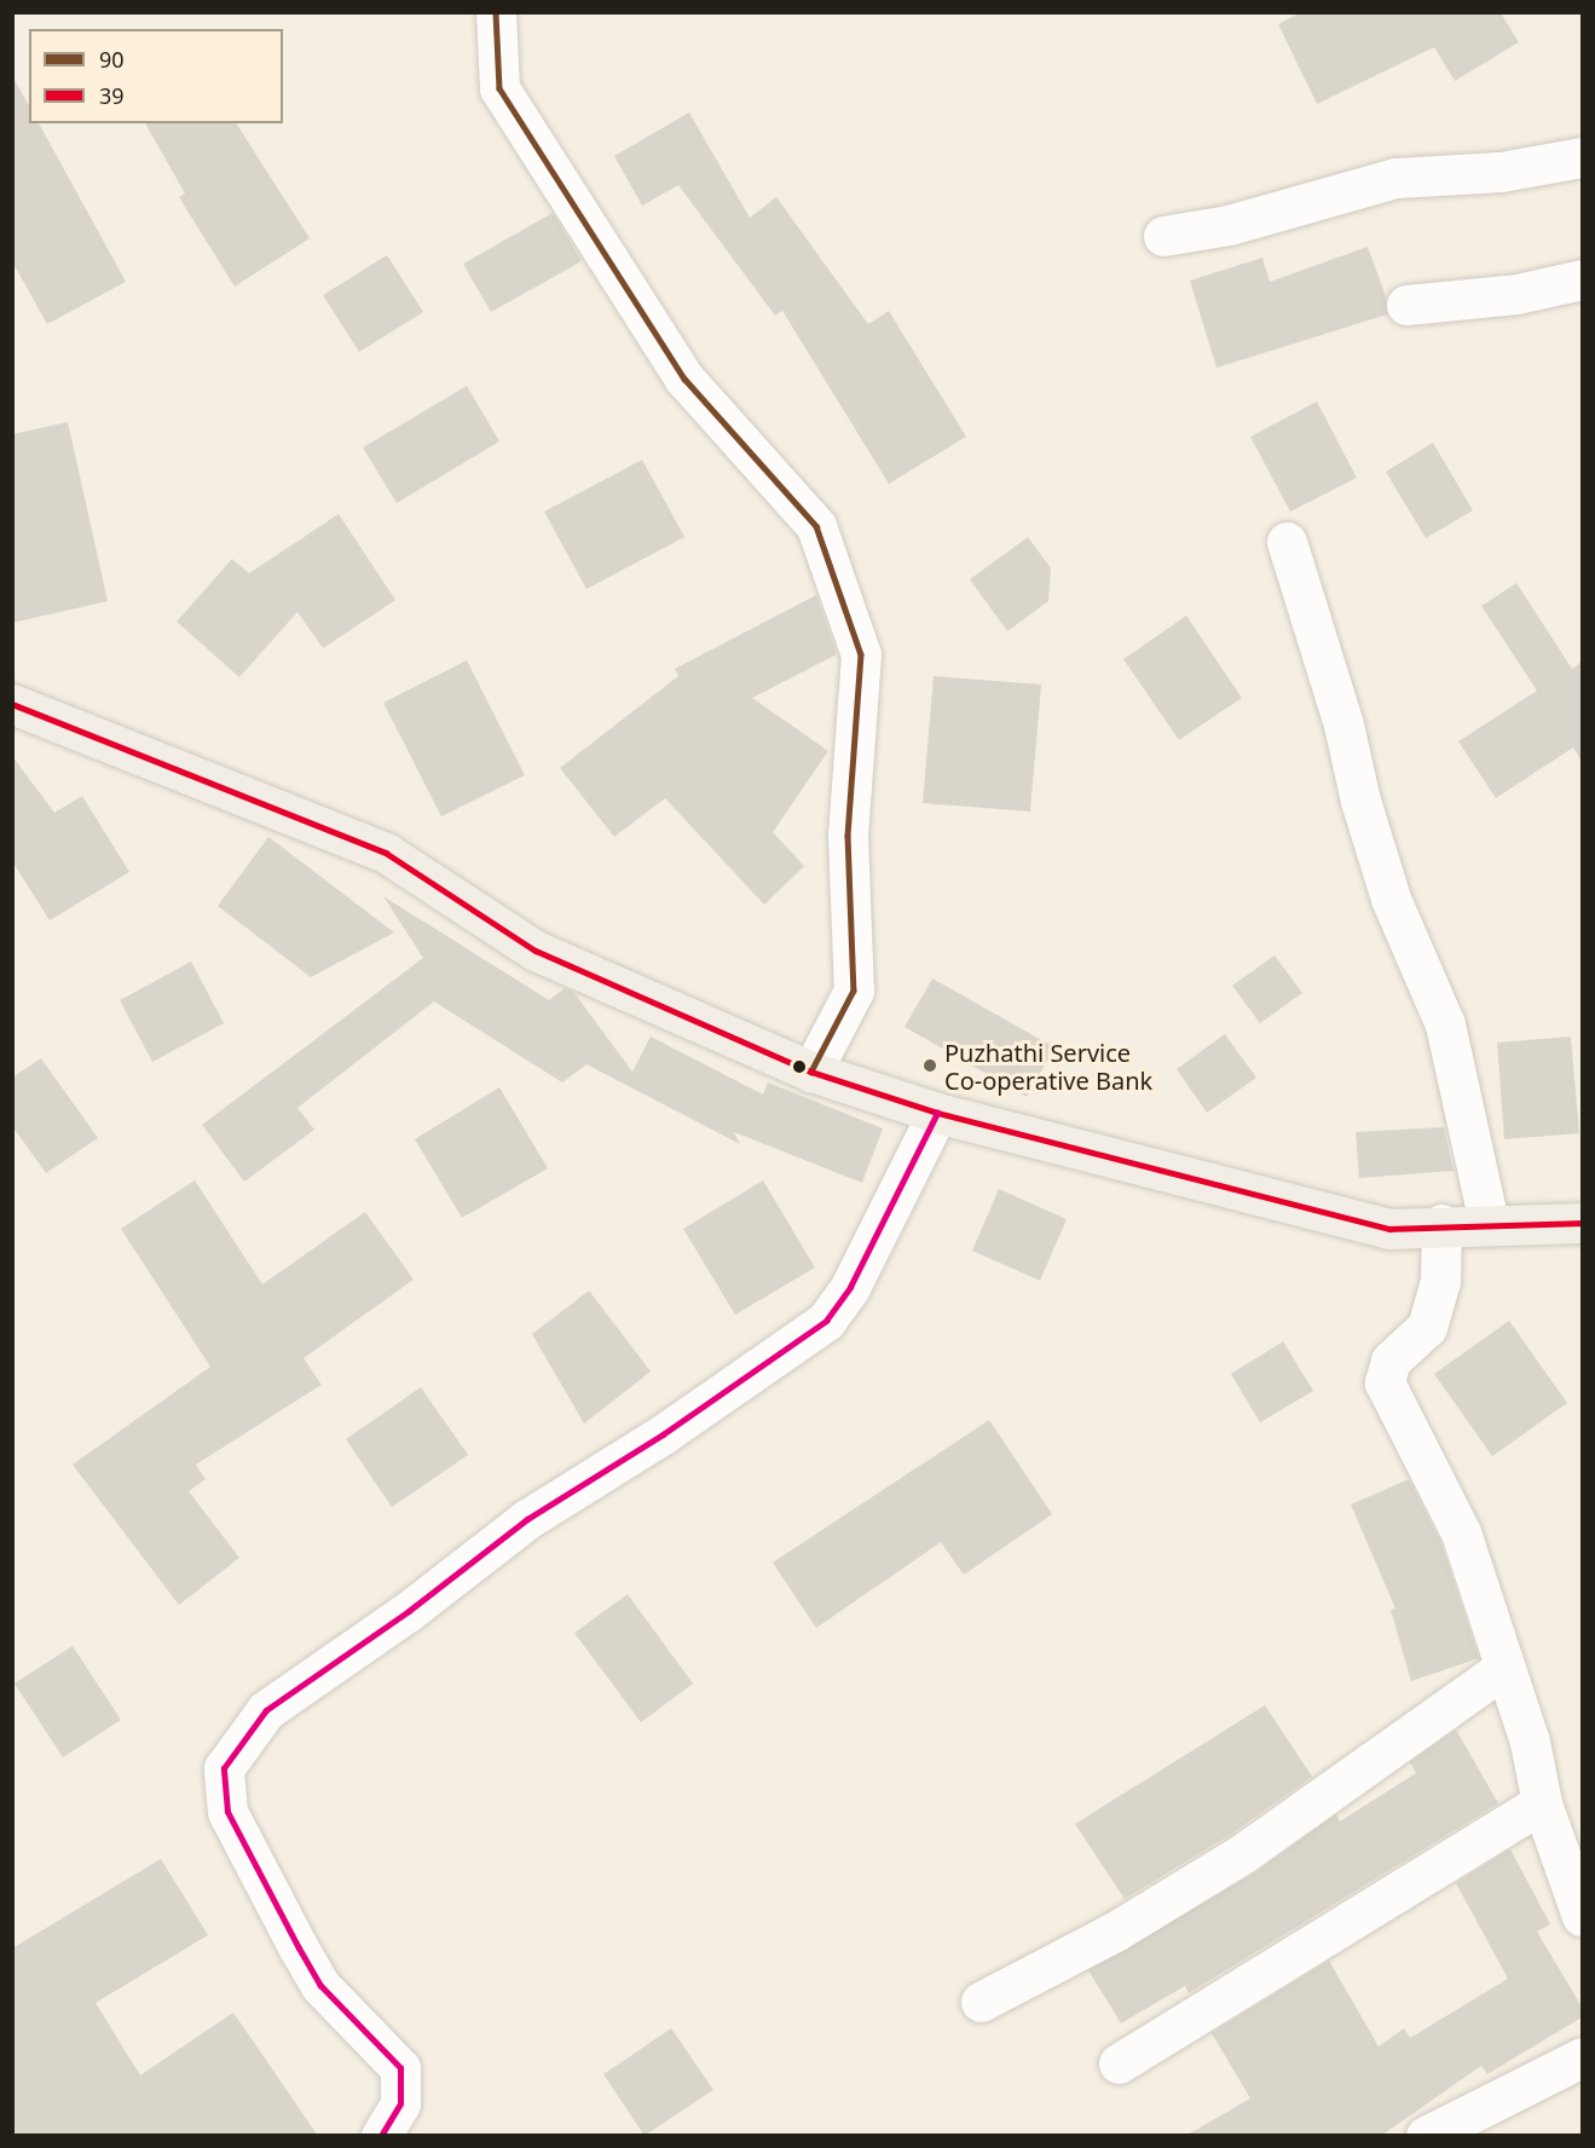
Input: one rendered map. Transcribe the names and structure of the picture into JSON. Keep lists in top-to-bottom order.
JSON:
{
  "places": ["Puzhathi Service Co-operative Bank"],
  "lines": ["transit line 90", "transit line 39"],
  "legend": ["90", "39"]
}
